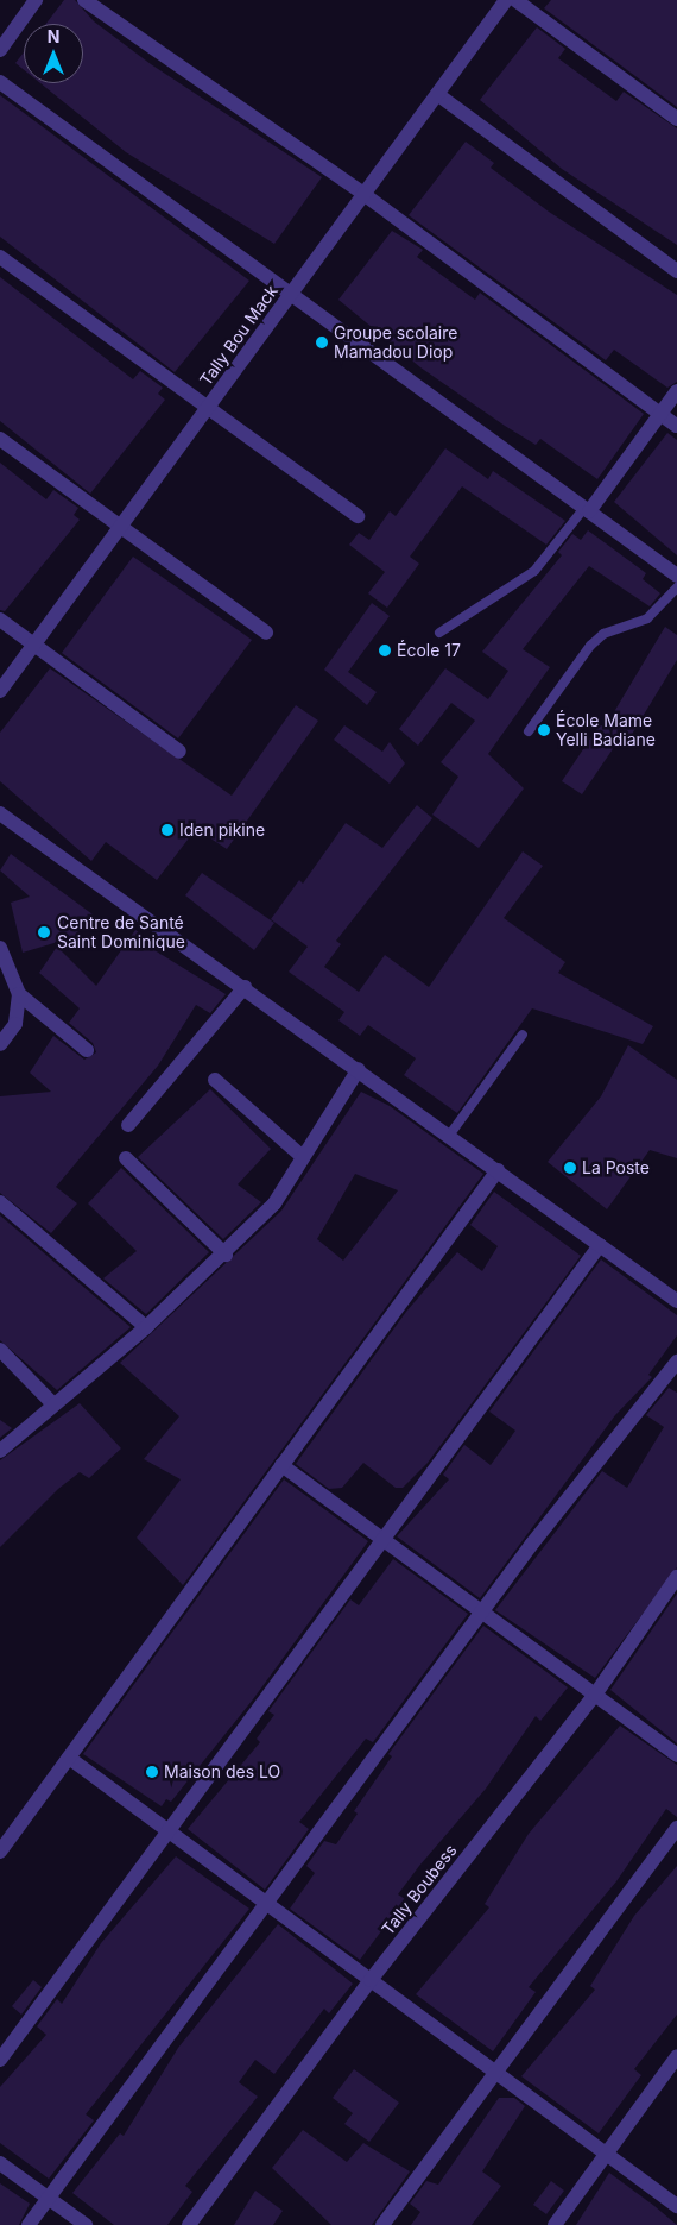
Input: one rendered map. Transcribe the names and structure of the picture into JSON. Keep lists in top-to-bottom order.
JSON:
{
  "streets": {
    "street": ["Tally Bou Mack", "Tally Boubess"]
  },
  "places": [
    "Groupe scolaire Mamadou Diop",
    "École 17",
    "École Mame Yelli Badiane",
    "Iden pikine",
    "Centre de Santé Saint Dominique",
    "La Poste",
    "Maison des LO"
  ],
  "north": "top"
}
